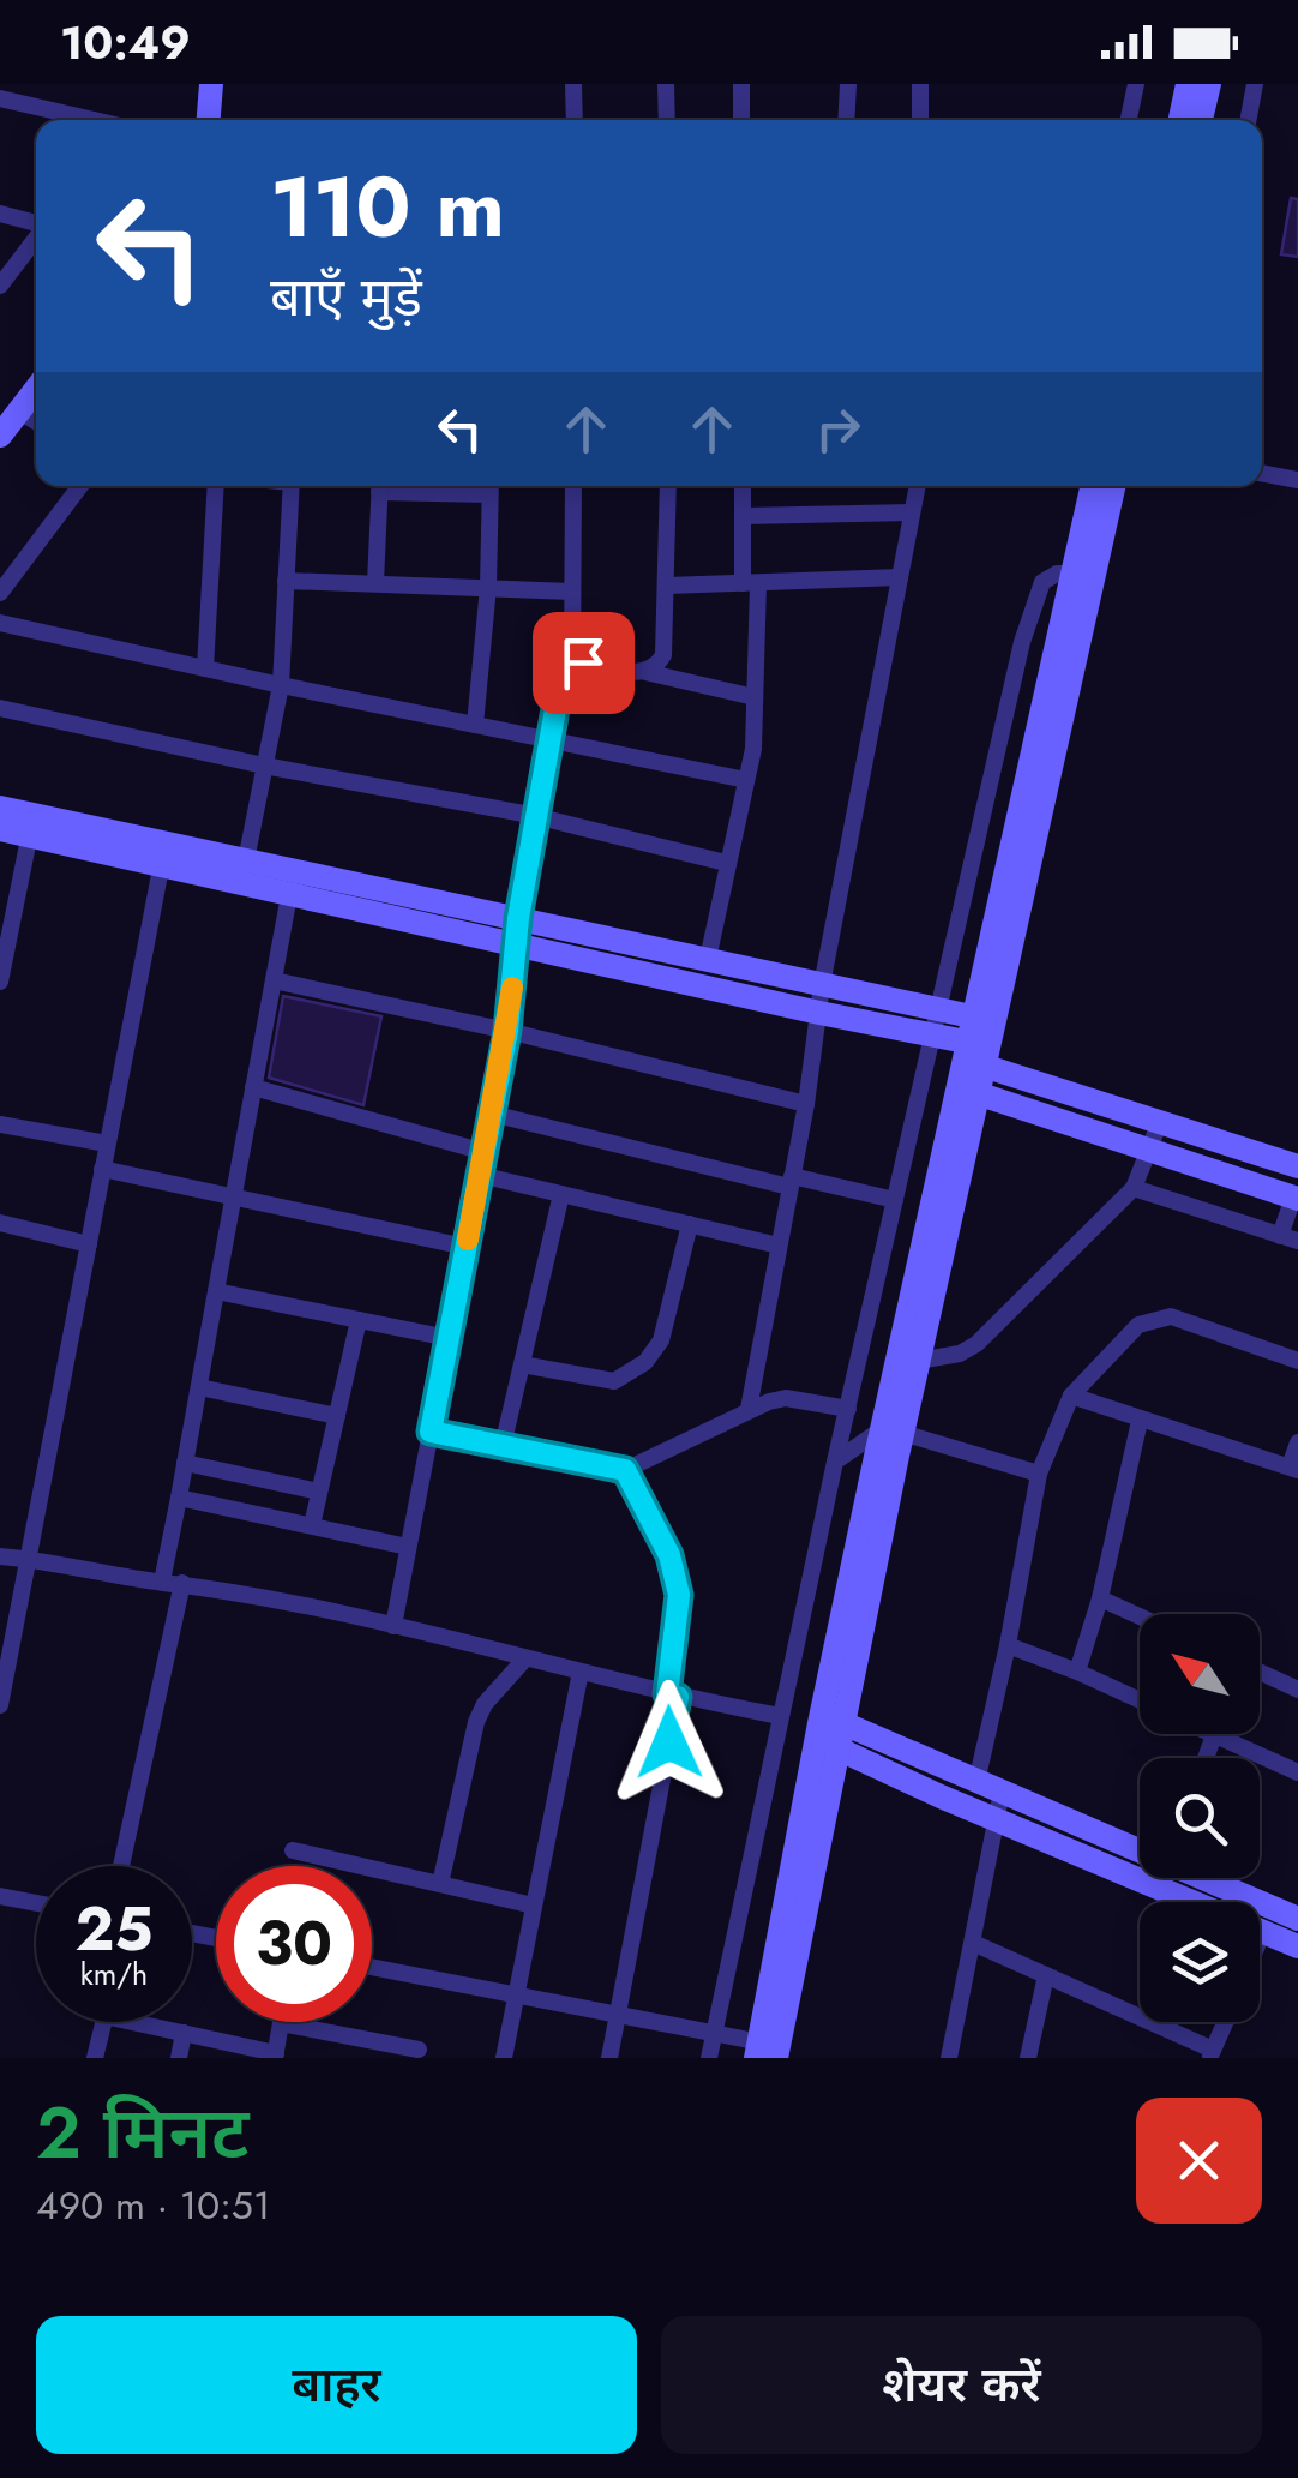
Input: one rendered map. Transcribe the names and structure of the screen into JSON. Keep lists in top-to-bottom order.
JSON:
{
  "north": "top left",
  "page": {
    "status": "10:49",
    "turn": ["110 m", "बाएँ मुड़ें"],
    "speed": "25 km/h",
    "limit": "30",
    "heading": ["2 मिनट", "490 m · 10:51"],
    "buttons": ["बाहर", "शेयर करें"]
  }
}
